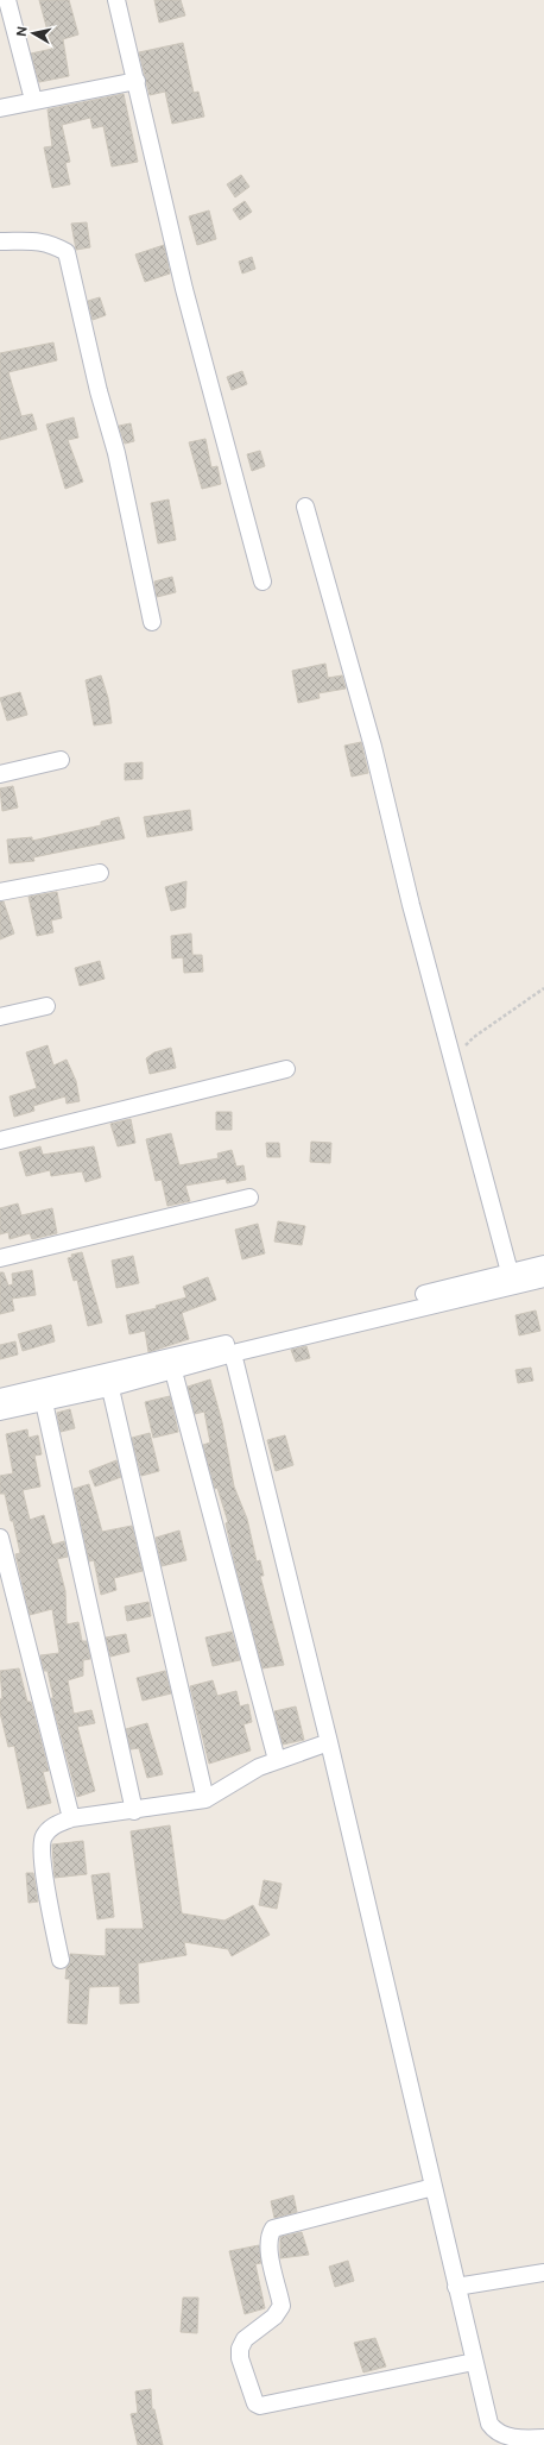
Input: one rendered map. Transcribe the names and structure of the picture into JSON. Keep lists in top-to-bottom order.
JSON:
{
  "north": "left"
}
